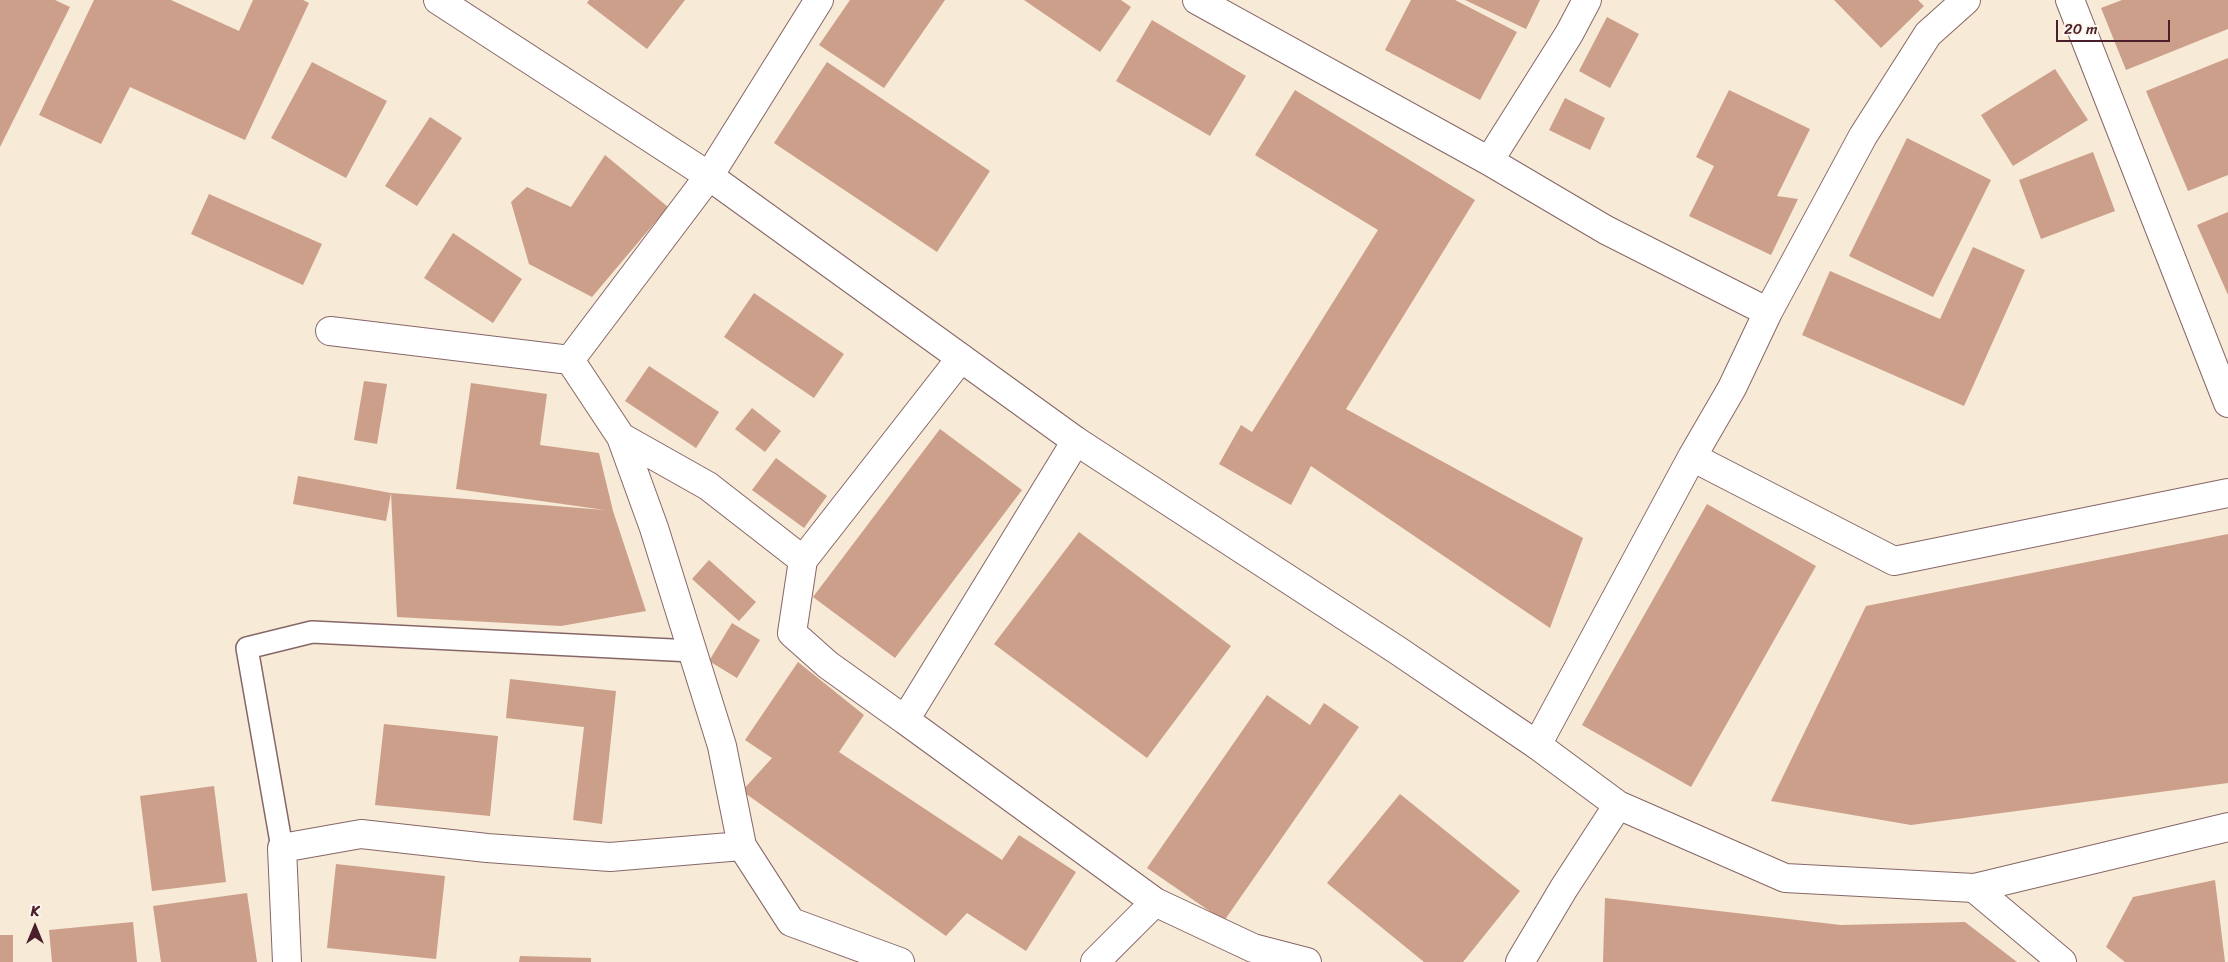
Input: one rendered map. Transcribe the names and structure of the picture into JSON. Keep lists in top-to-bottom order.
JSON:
{
  "scale_bar": "20 m",
  "north": "top"
}
